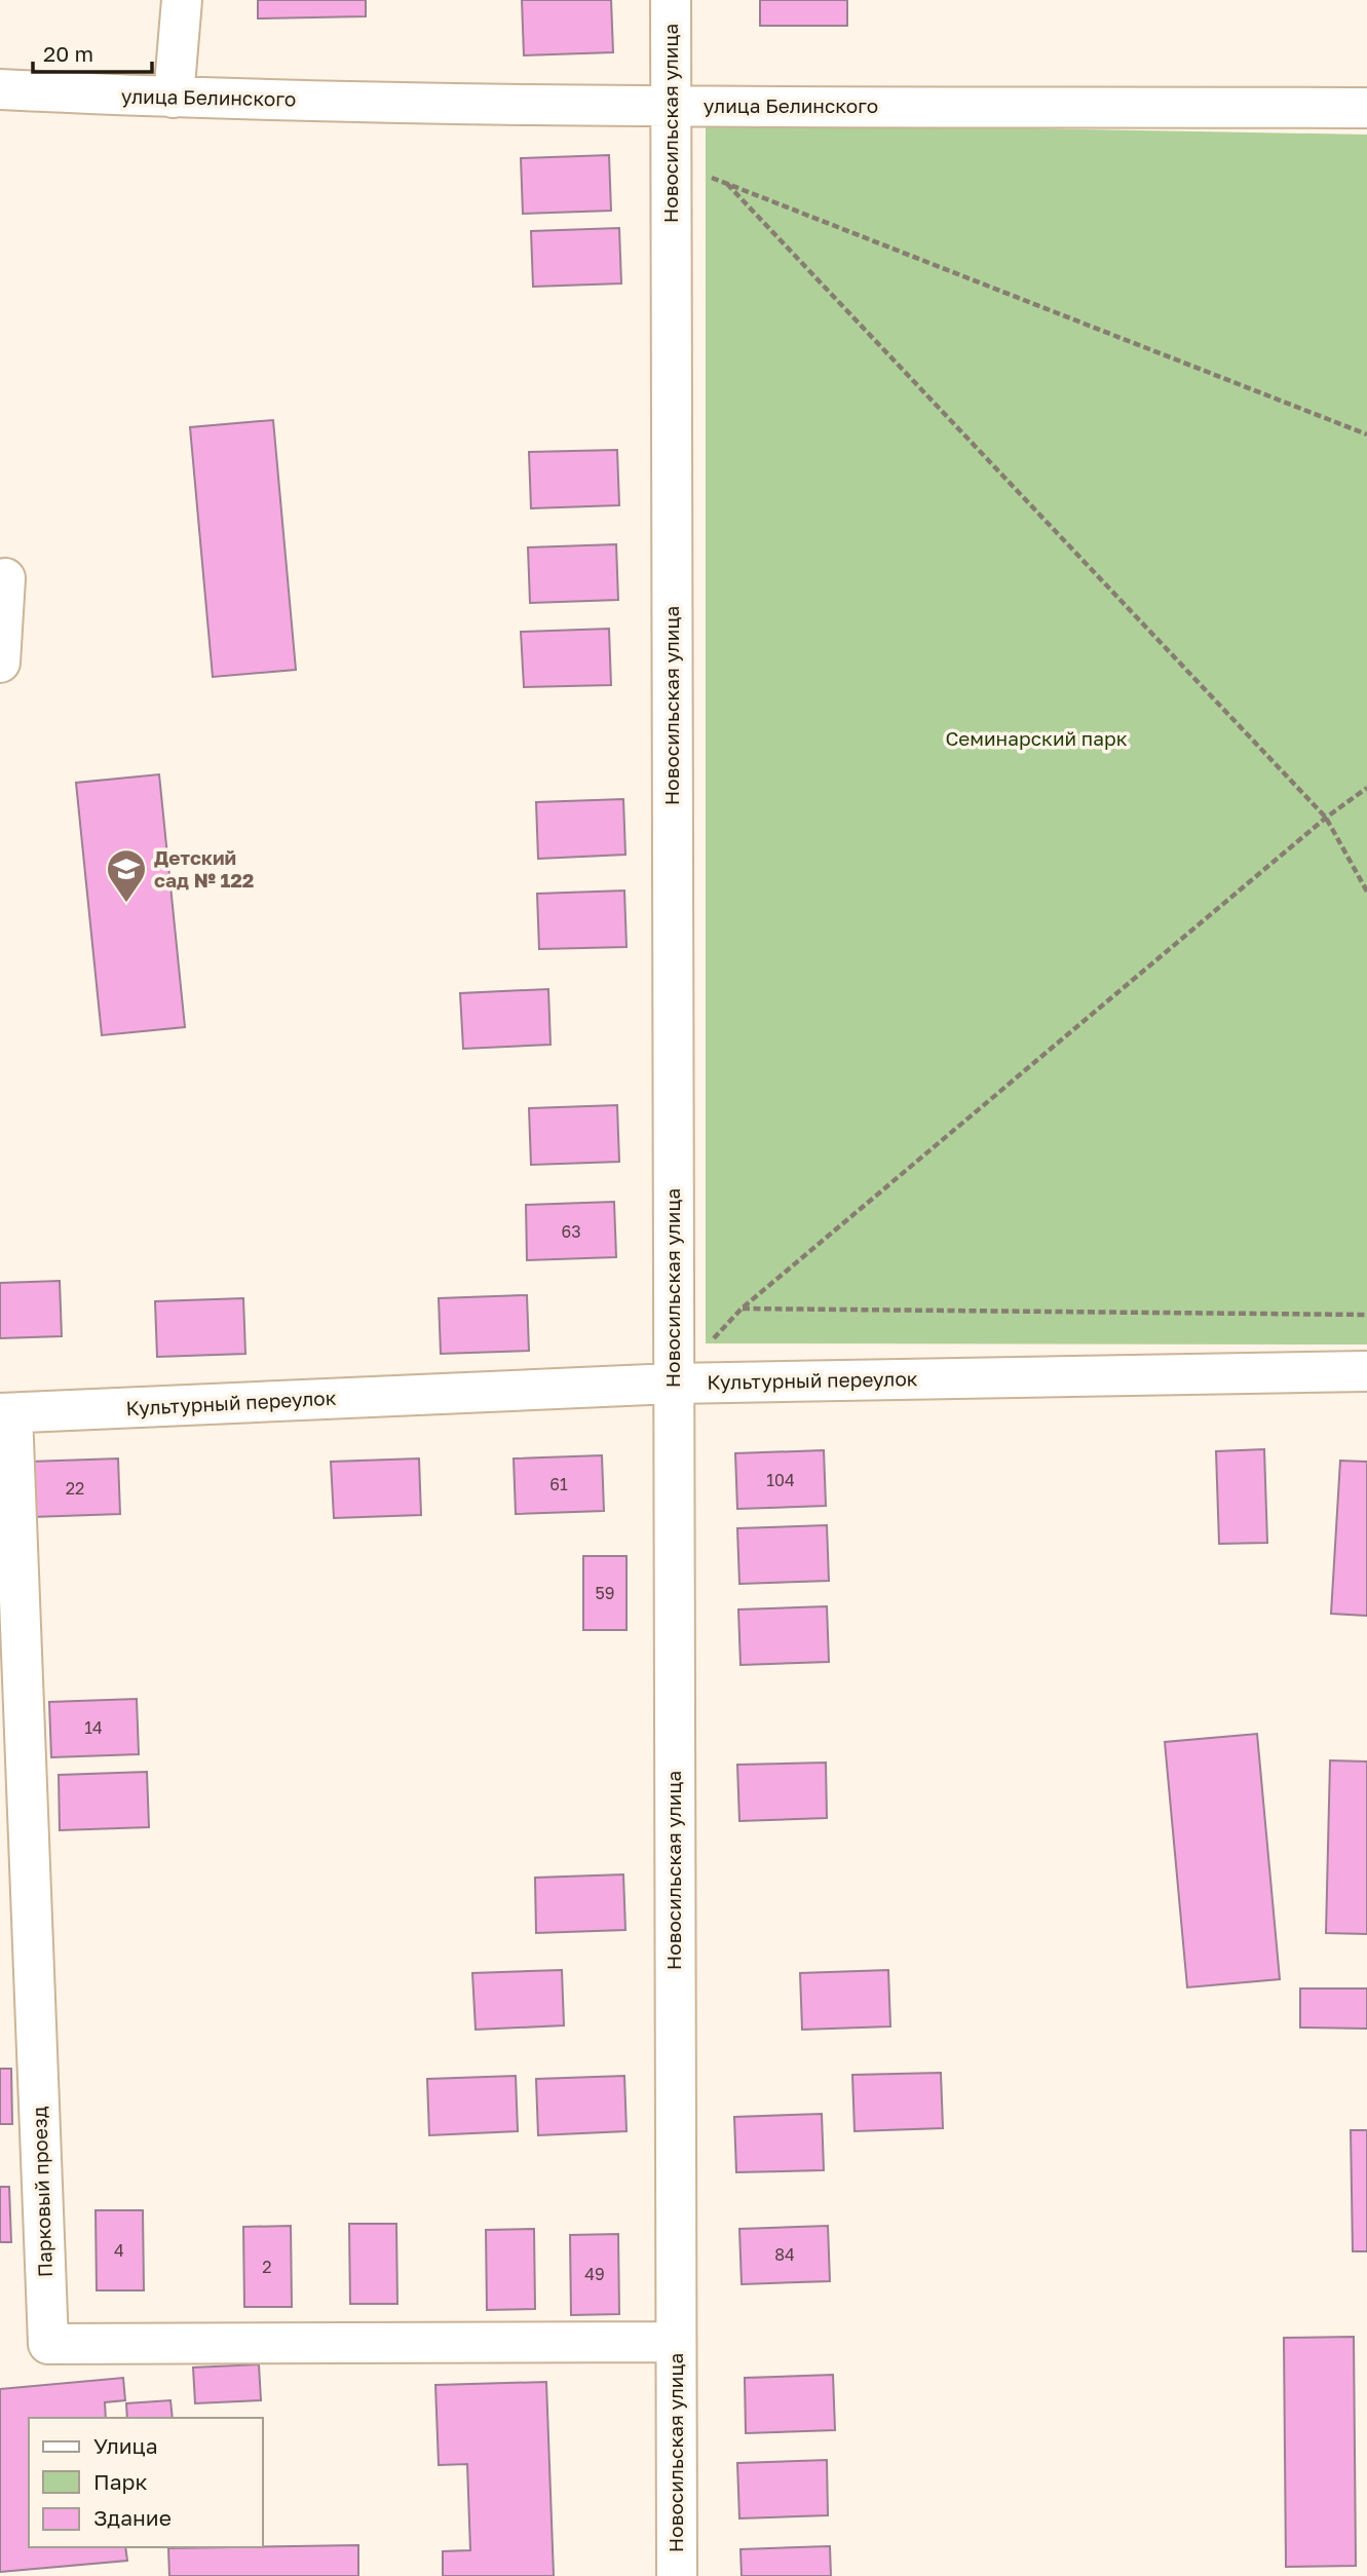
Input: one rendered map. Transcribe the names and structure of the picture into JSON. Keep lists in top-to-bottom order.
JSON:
{
  "streets": {
    "street": [
      "улица Белинского",
      "Новосильская улица",
      "Культурный переулок",
      "Парковый проезд"
    ]
  },
  "crossings": [
    ["улица Белинского", "Новосильская улица"],
    ["Новосильская улица", "Культурный переулок"],
    ["Новосильская улица", "Парковый проезд"],
    ["Культурный переулок", "Парковый проезд"]
  ],
  "parks": ["Семинарский парк"],
  "places": {
    "school or university": ["Детский сад № 122"]
  },
  "house_numbers": [
    "63",
    "104",
    "61",
    "22",
    "59",
    "14",
    "4",
    "84",
    "2",
    "49"
  ],
  "legend": ["Улица", "Парк", "Здание"],
  "scale_bar": "20 m"
}
